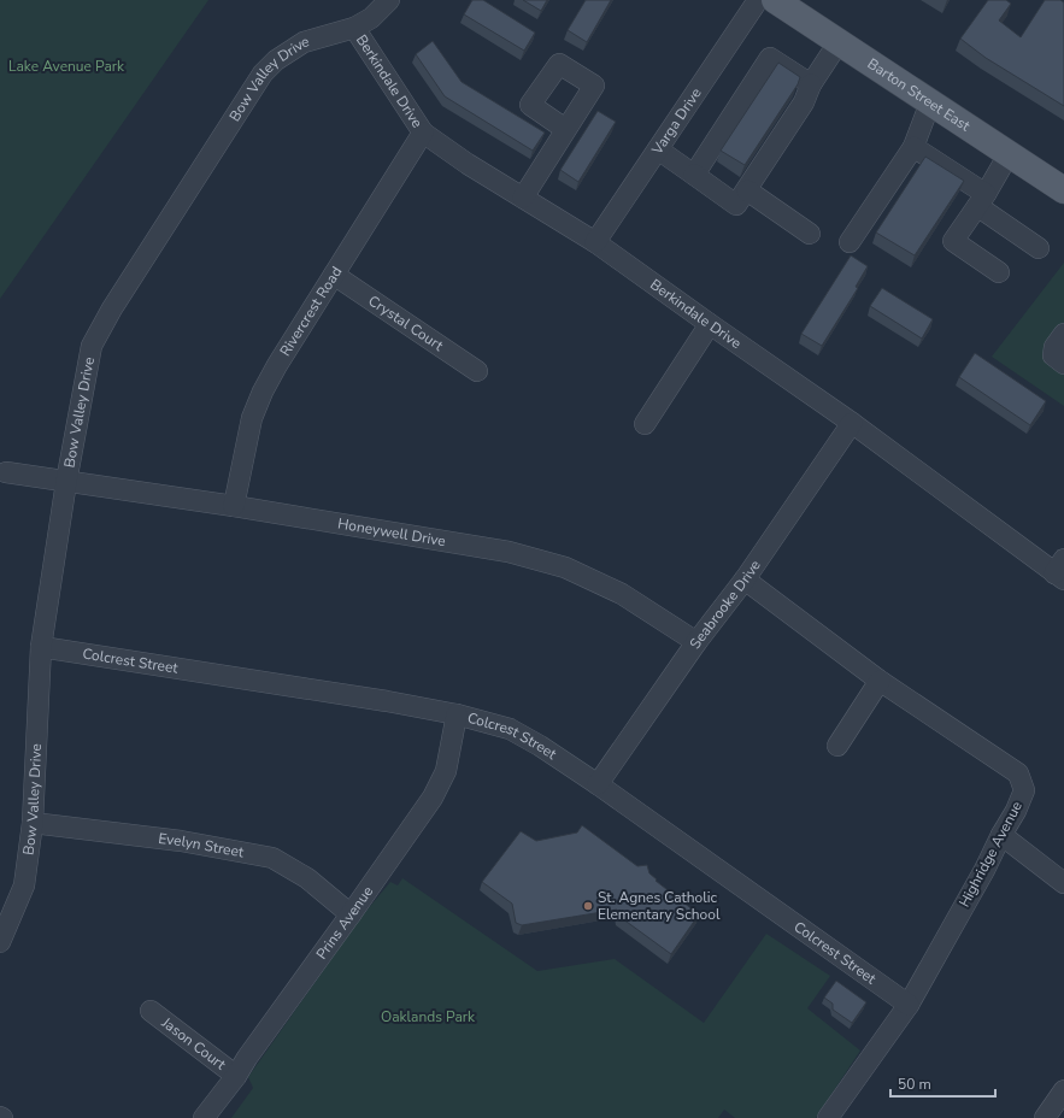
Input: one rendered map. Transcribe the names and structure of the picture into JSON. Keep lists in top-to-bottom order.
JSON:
{
  "streets": {
    "main road": ["Barton Street East"],
    "street": [
      "Berkindale Drive",
      "Bow Valley Drive",
      "Varga Drive",
      "Rivercrest Road",
      "Crystal Court",
      "Honeywell Drive",
      "Seabrooke Drive",
      "Colcrest Street",
      "Evelyn Street",
      "Highridge Avenue",
      "Prins Avenue",
      "Jason Court"
    ]
  },
  "crossings": [
    ["Berkindale Drive", "Bow Valley Drive"],
    ["Berkindale Drive", "Varga Drive"],
    ["Berkindale Drive", "Rivercrest Road"],
    ["Berkindale Drive", "Seabrooke Drive"],
    ["Bow Valley Drive", "Honeywell Drive"],
    ["Bow Valley Drive", "Colcrest Street"],
    ["Bow Valley Drive", "Evelyn Street"],
    ["Rivercrest Road", "Crystal Court"],
    ["Rivercrest Road", "Honeywell Drive"],
    ["Honeywell Drive", "Seabrooke Drive"],
    ["Seabrooke Drive", "Colcrest Street"],
    ["Seabrooke Drive", "Highridge Avenue"],
    ["Colcrest Street", "Highridge Avenue"],
    ["Colcrest Street", "Prins Avenue"],
    ["Evelyn Street", "Prins Avenue"],
    ["Prins Avenue", "Jason Court"]
  ],
  "parks": ["Lake Avenue Park", "Oaklands Park"],
  "places": ["St. Agnes Catholic Elementary School"],
  "scale_bar": "50 m"
}
